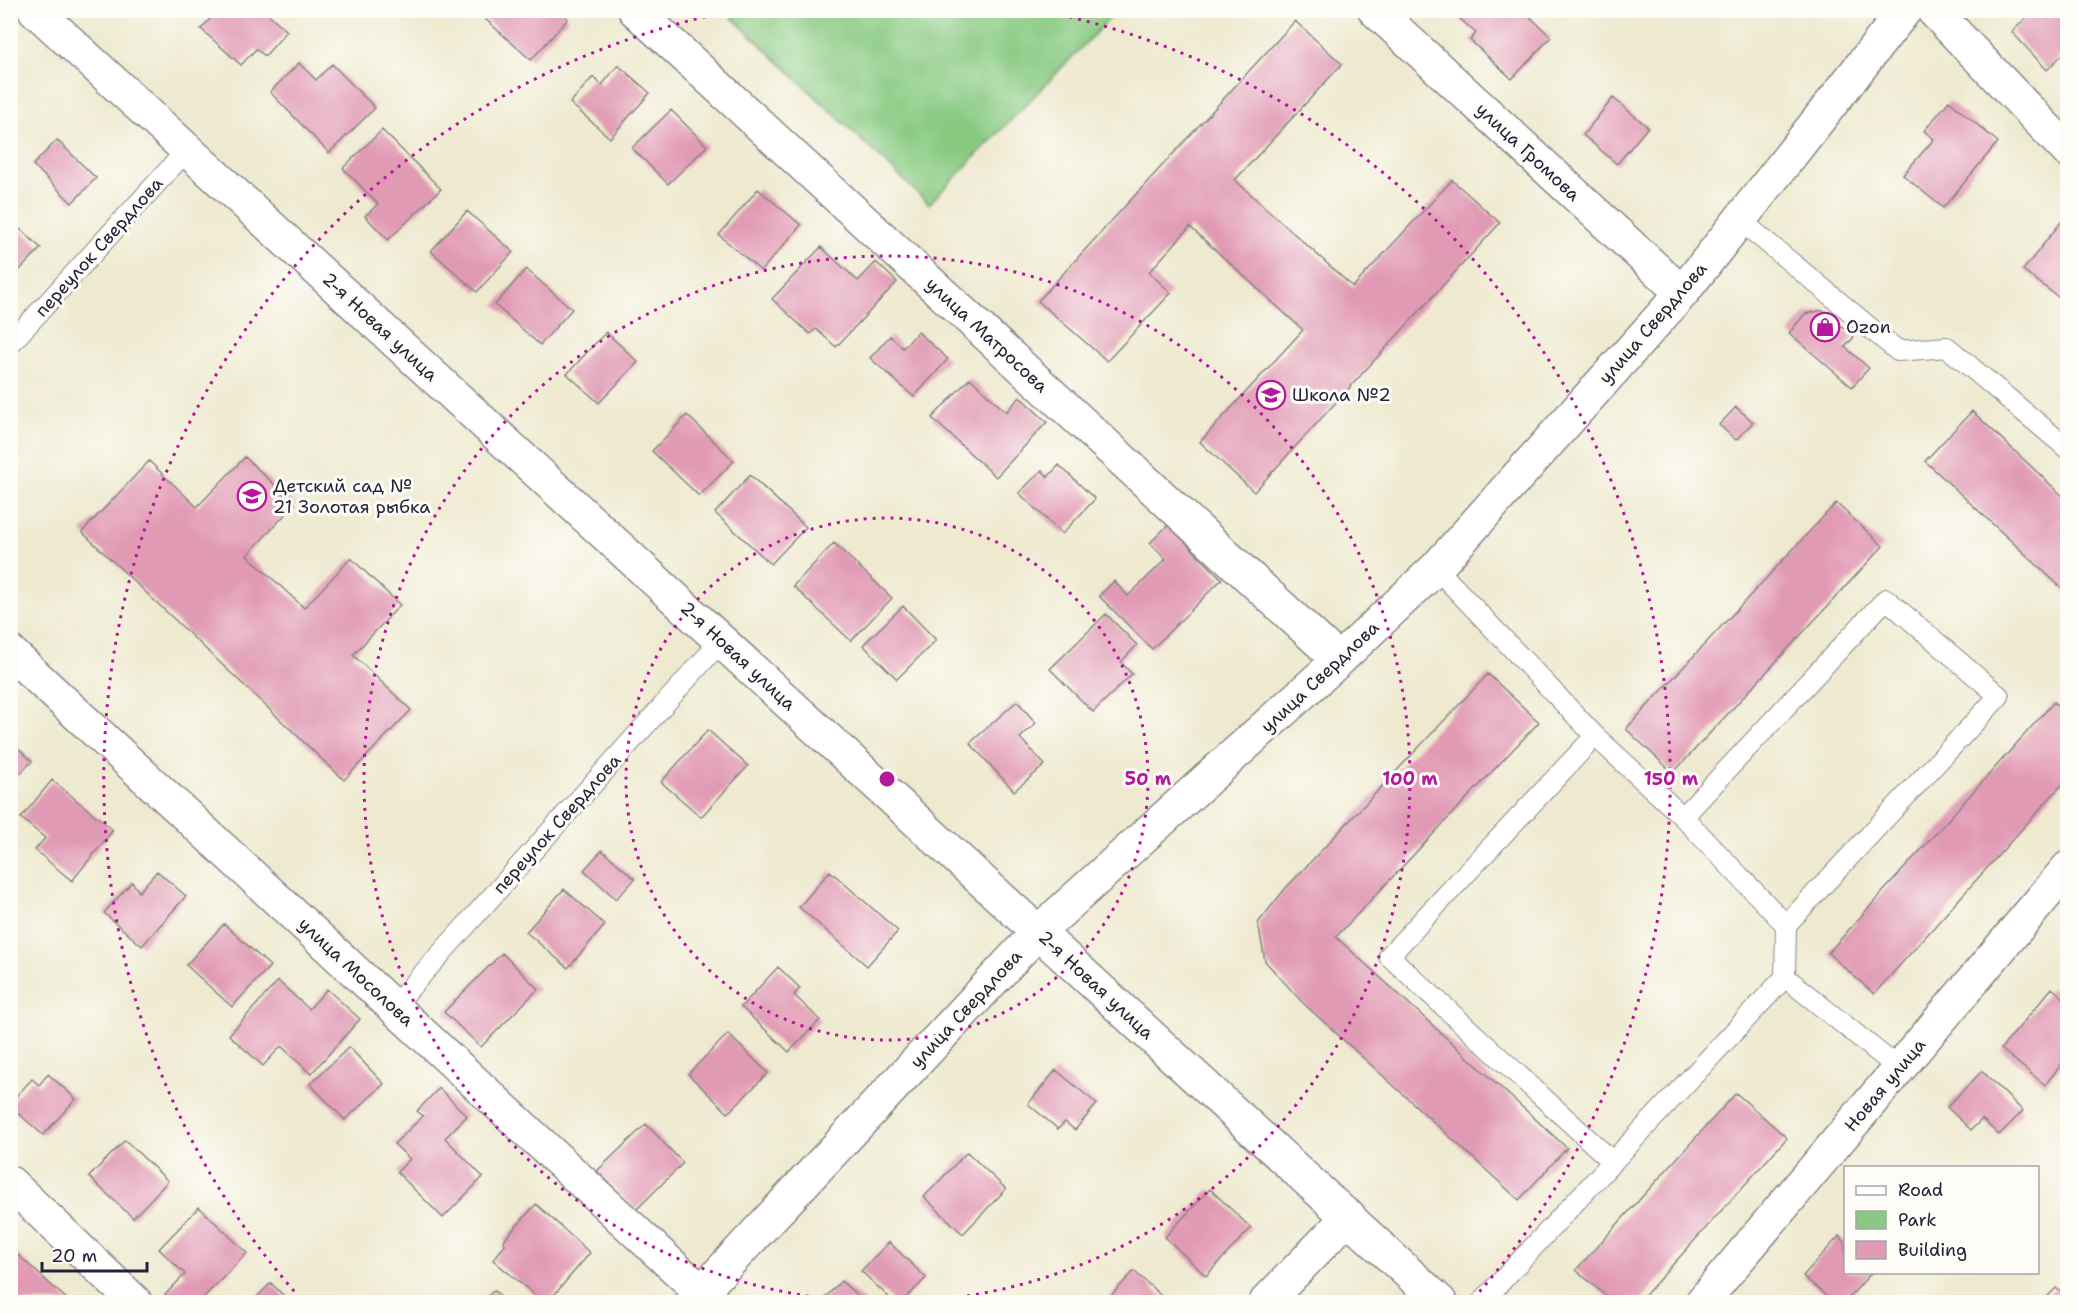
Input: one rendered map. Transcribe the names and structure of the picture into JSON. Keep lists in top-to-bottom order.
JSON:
{
  "streets": {
    "street": [
      "улица Громова",
      "улица Свердлова",
      "2-я Новая улица",
      "улица Матросова",
      "улица Мосолова",
      "Новая улица"
    ],
    "lane": ["переулок Свердлова"]
  },
  "crossings": [
    ["улица Громова", "улица Свердлова"],
    ["переулок Свердлова", "2-я Новая улица"],
    ["переулок Свердлова", "улица Мосолова"],
    ["улица Свердлова", "2-я Новая улица"],
    ["улица Свердлова", "улица Матросова"],
    ["улица Свердлова", "улица Мосолова"]
  ],
  "places": {
    "shop": ["Ozon"],
    "school or university": ["Школа №2", "Детский сад № 21 Золотая рыбка"]
  },
  "legend": ["Road", "Park", "Building"],
  "scale_bar": "20 m",
  "rings": ["50 m", "100 m", "150 m"]
}
